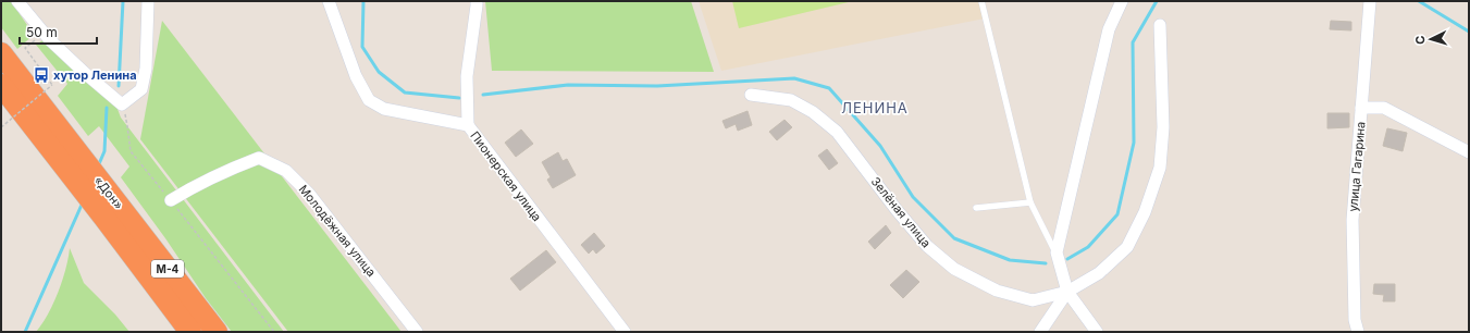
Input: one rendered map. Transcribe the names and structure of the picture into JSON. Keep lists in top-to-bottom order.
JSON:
{
  "streets": {
    "highway": ["«Дон»", "М-4"],
    "street": [
      "улица Гагарина",
      "Пионерская улица",
      "Зелёная улица",
      "Молодёжная улица"
    ]
  },
  "districts": ["ЛЕНИНА"],
  "places": {
    "bus stop": ["хутор Ленина"]
  },
  "scale_bar": "50 m",
  "north": "left"
}
